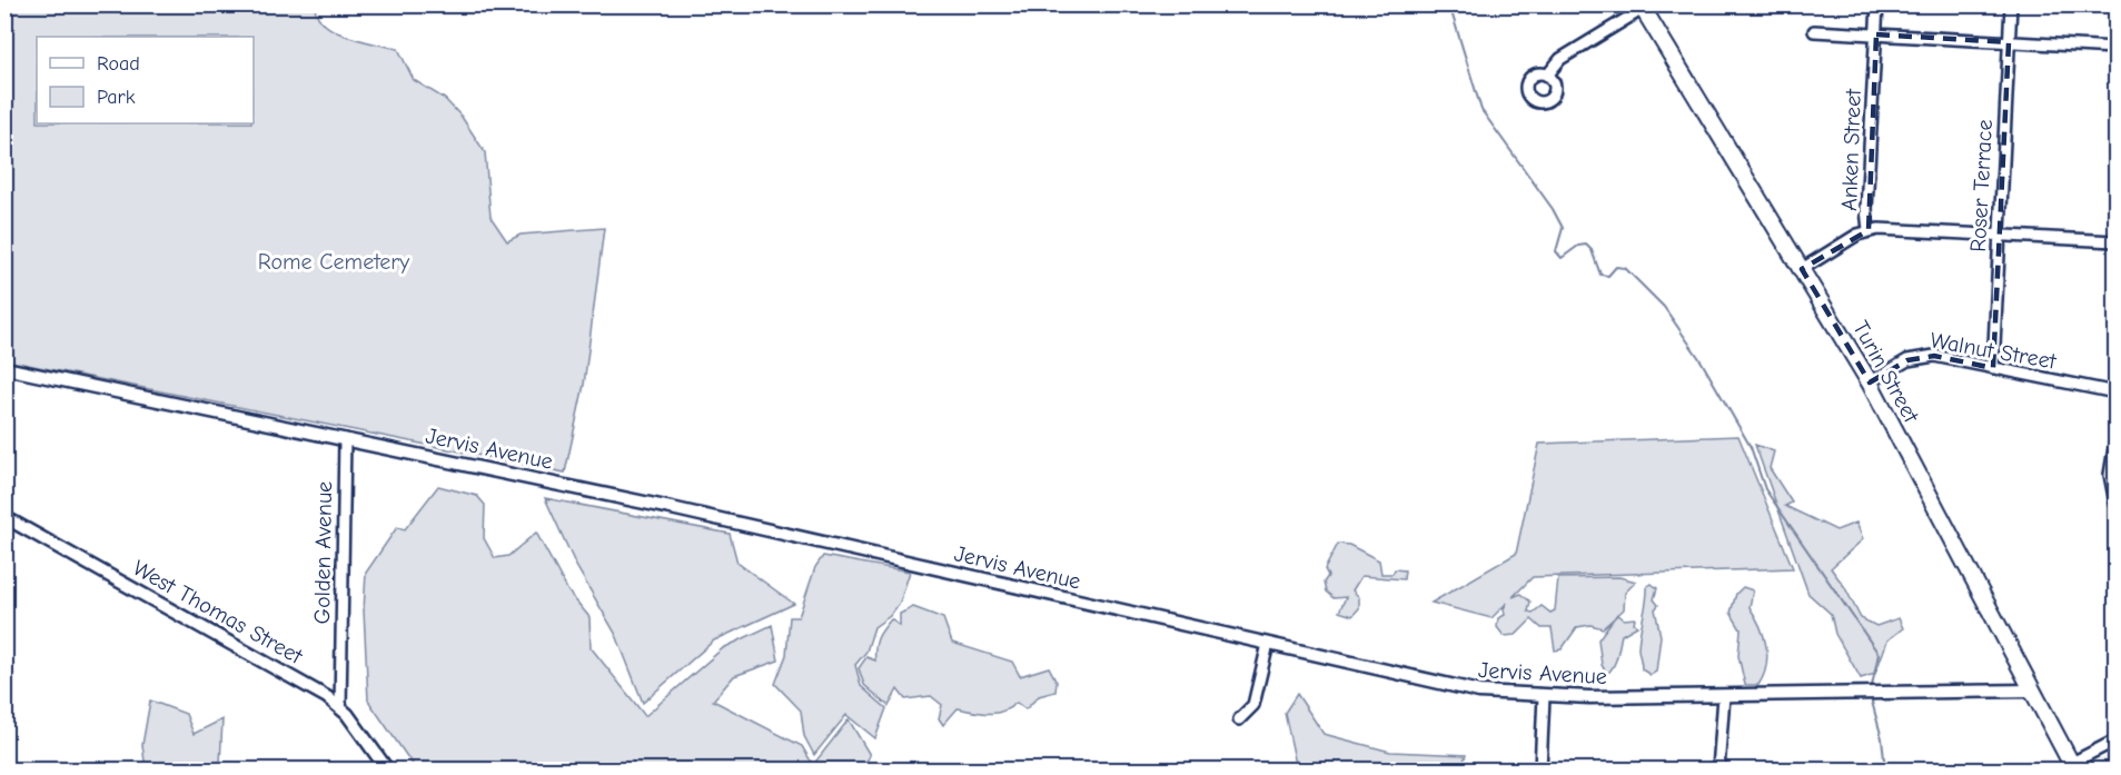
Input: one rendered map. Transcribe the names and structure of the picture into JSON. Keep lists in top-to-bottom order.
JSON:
{
  "streets": {
    "main road": ["Turin Street"],
    "street": [
      "Anken Street",
      "Roser Terrace",
      "Walnut Street",
      "Jervis Avenue",
      "Golden Avenue",
      "West Thomas Street"
    ]
  },
  "crossings": [
    ["Roser Terrace", "Walnut Street"],
    ["Walnut Street", "Turin Street"],
    ["Turin Street", "Jervis Avenue"],
    ["Jervis Avenue", "Golden Avenue"],
    ["Golden Avenue", "West Thomas Street"]
  ],
  "parks": ["Rome Cemetery"],
  "legend": ["Road", "Park"]
}
